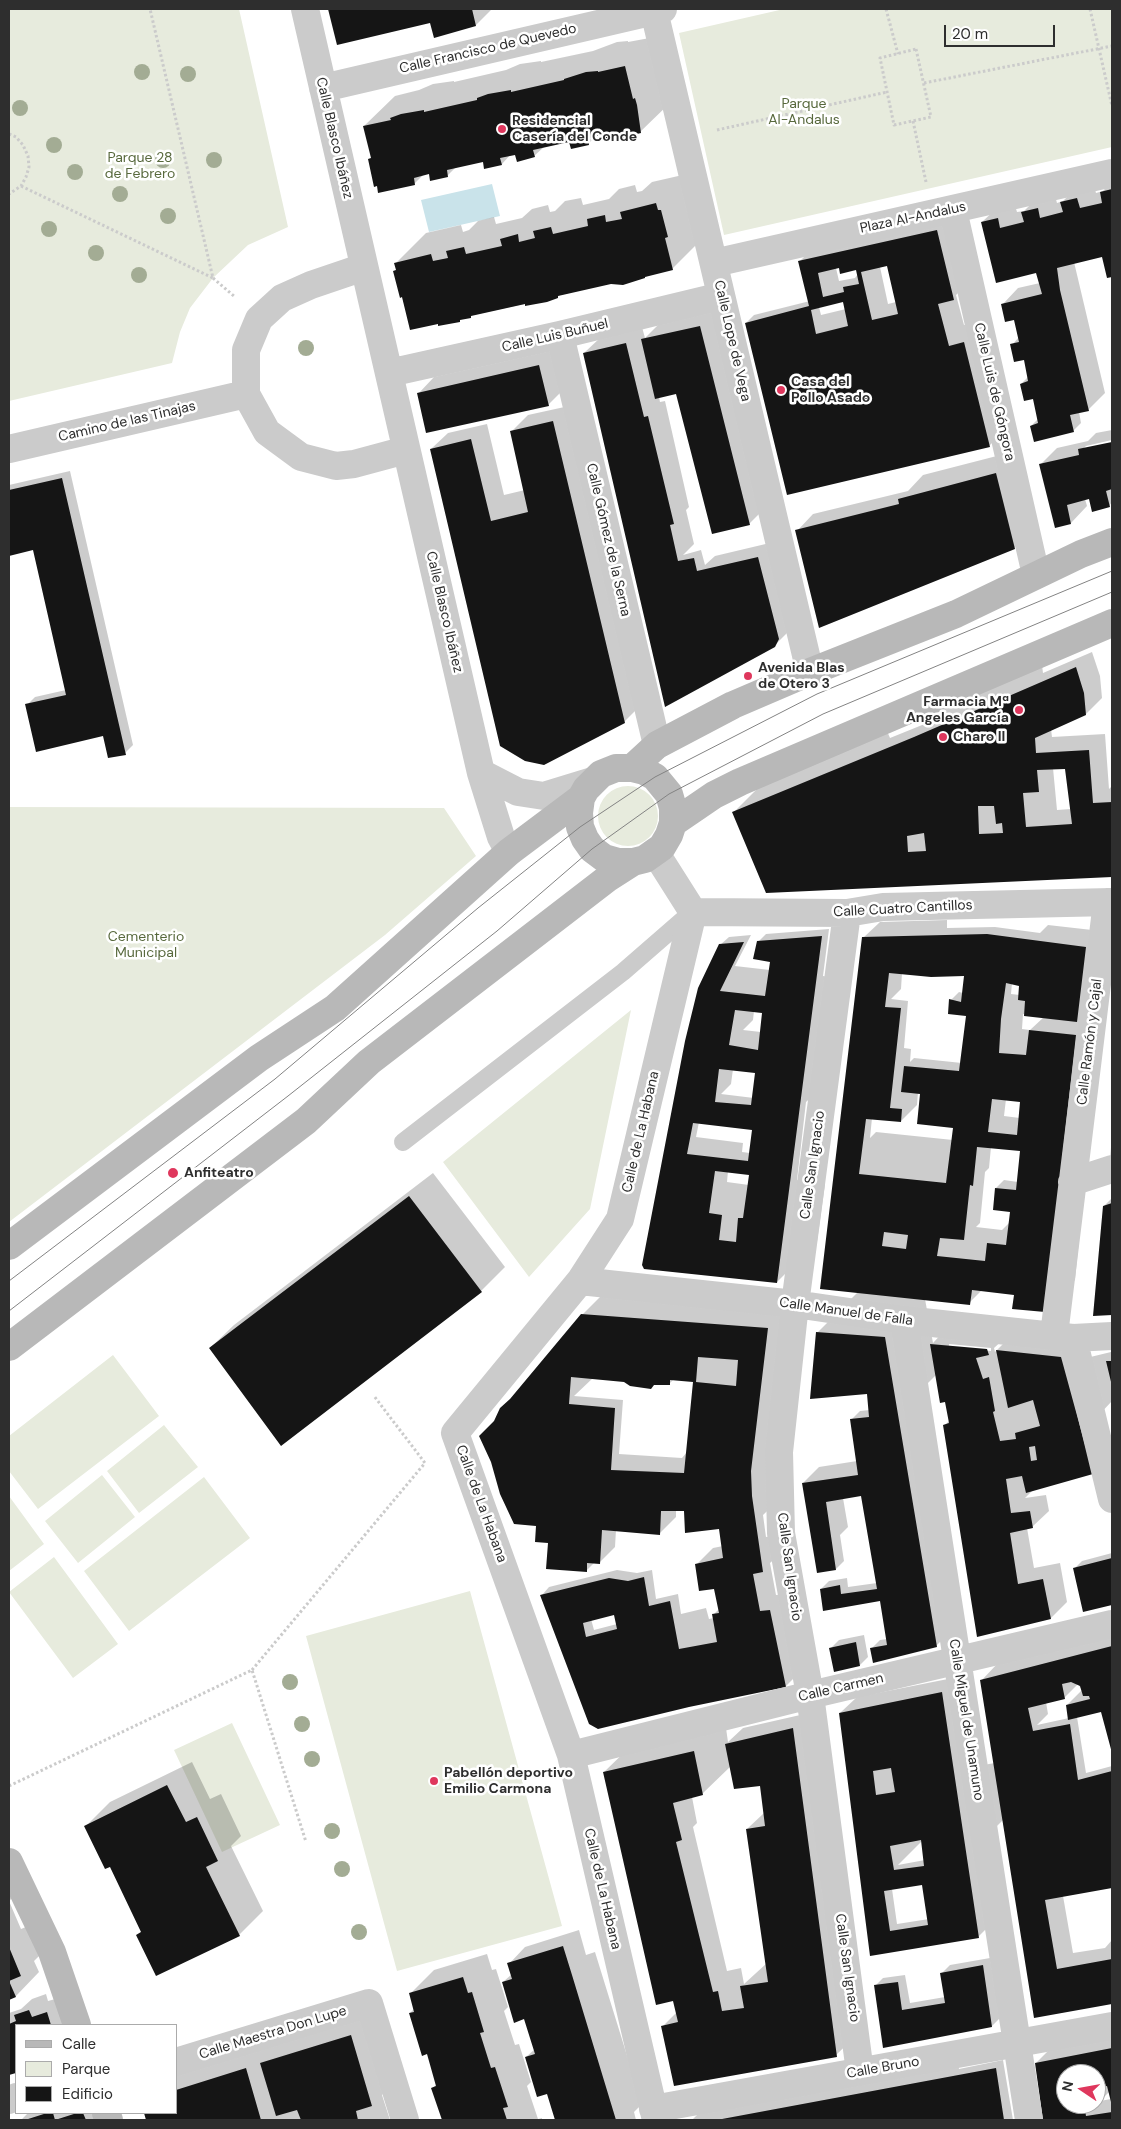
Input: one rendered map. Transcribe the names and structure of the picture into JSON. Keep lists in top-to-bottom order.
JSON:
{
  "streets": {
    "street": [
      "Calle Francisco de Quevedo",
      "Calle Blasco Ibáñez",
      "Plaza Al-Andalus",
      "Calle Luis Buñuel",
      "Calle Lope de Vega",
      "Calle Luis de Góngora",
      "Camino de las Tinajas",
      "Calle Gómez de la Serna",
      "Calle Cuatro Cantillos",
      "Calle Ramón y Cajal",
      "Calle de La Habana",
      "Calle San Ignacio",
      "Calle Manuel de Falla",
      "Calle Carmen",
      "Calle Miguel de Unamuno",
      "Calle Maestra Don Lupe",
      "Calle Bruno"
    ]
  },
  "crossings": [
    ["Calle Francisco de Quevedo", "Calle Blasco Ibáñez"],
    ["Calle Francisco de Quevedo", "Calle Lope de Vega"],
    ["Calle Blasco Ibáñez", "Calle Luis Buñuel"],
    ["Plaza Al-Andalus", "Calle Lope de Vega"],
    ["Plaza Al-Andalus", "Calle Luis de Góngora"],
    ["Calle Luis Buñuel", "Calle Lope de Vega"],
    ["Calle Luis Buñuel", "Calle Gómez de la Serna"],
    ["Calle Cuatro Cantillos", "Calle Ramón y Cajal"],
    ["Calle Cuatro Cantillos", "Calle de La Habana"],
    ["Calle Cuatro Cantillos", "Calle San Ignacio"],
    ["Calle Ramón y Cajal", "Calle Manuel de Falla"],
    ["Calle de La Habana", "Calle Manuel de Falla"],
    ["Calle de La Habana", "Calle Carmen"],
    ["Calle de La Habana", "Calle Bruno"],
    ["Calle San Ignacio", "Calle Manuel de Falla"],
    ["Calle San Ignacio", "Calle Carmen"],
    ["Calle San Ignacio", "Calle Bruno"],
    ["Calle Manuel de Falla", "Calle Miguel de Unamuno"],
    ["Calle Carmen", "Calle Miguel de Unamuno"],
    ["Calle Miguel de Unamuno", "Calle Bruno"]
  ],
  "parks": ["Parque Al-Andalus", "Parque 28 de Febrero", "Cementerio Municipal"],
  "places": [
    "Residencial Casería del Conde",
    "Casa del Pollo Asado",
    "Avenida Blas de Otero 3",
    "Farmacia Mª Angeles García",
    "Charo II",
    "Anfiteatro",
    "Pabellón deportivo Emilio Carmona"
  ],
  "legend": ["Calle", "Parque", "Edificio"],
  "scale_bar": "20 m",
  "north": "left"
}
